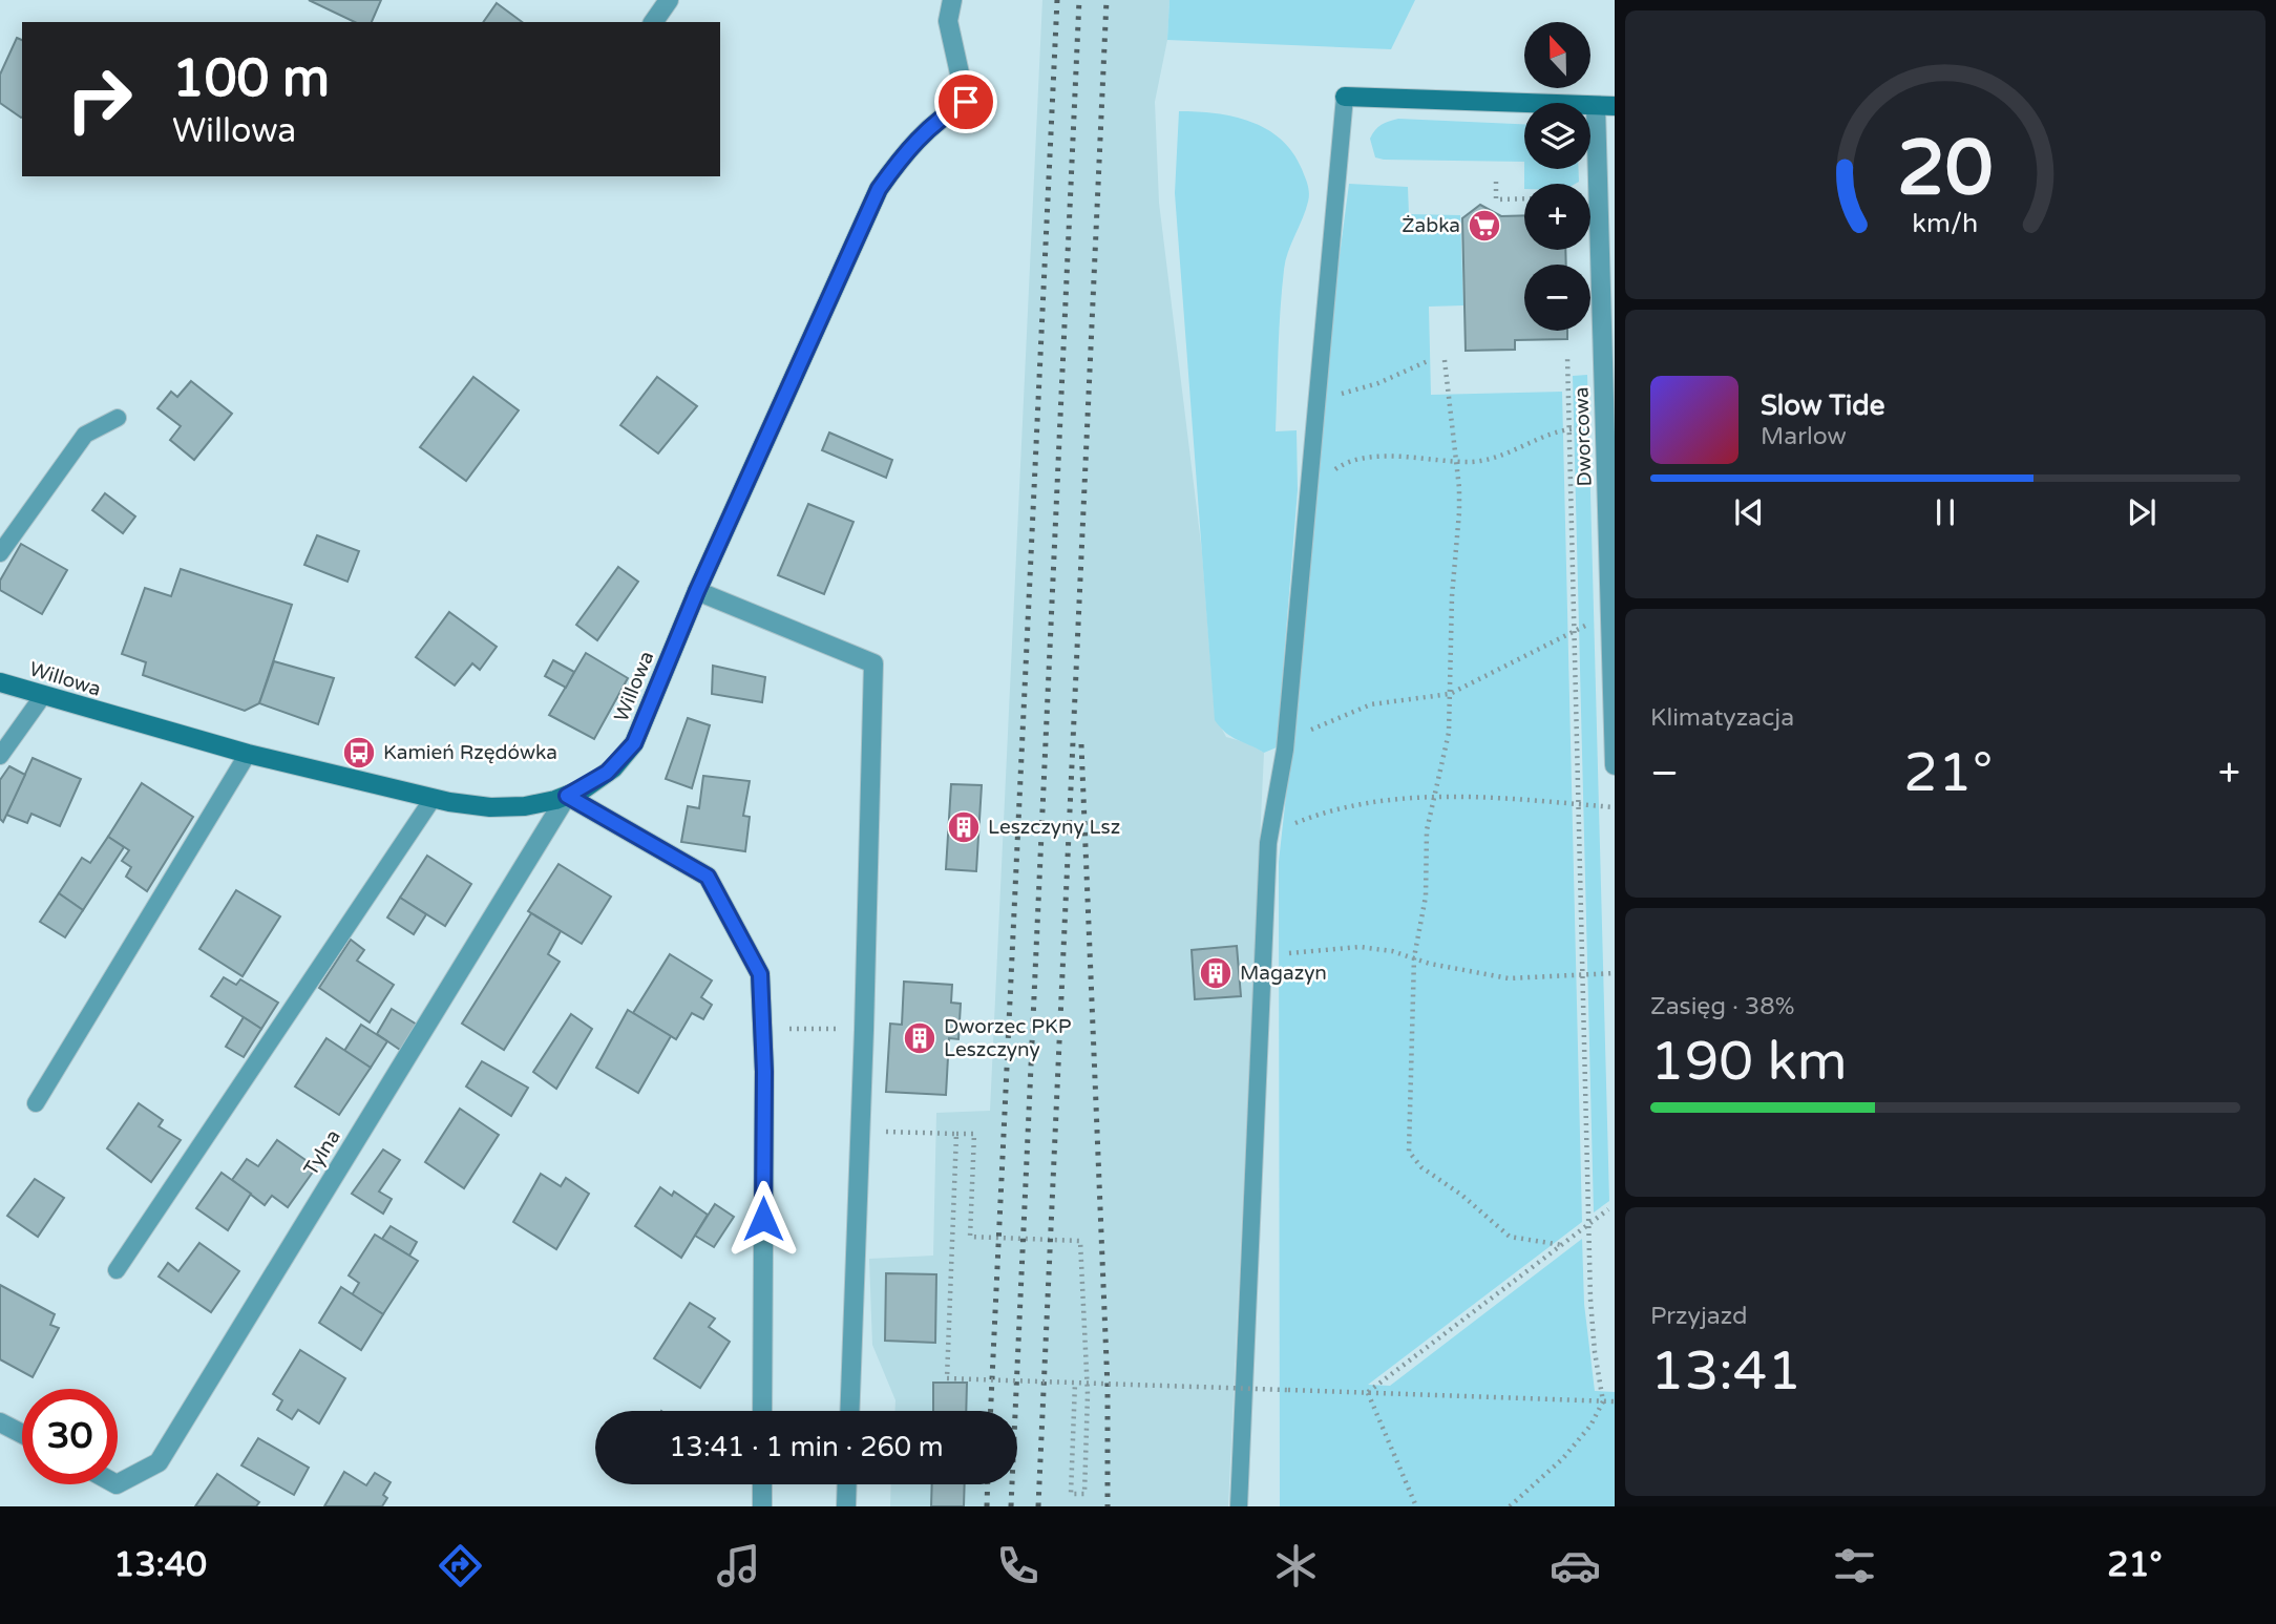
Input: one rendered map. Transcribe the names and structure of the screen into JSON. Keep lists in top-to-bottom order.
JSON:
{
  "streets": {
    "street": ["Dworcowa", "Willowa", "Tylna"]
  },
  "crossings": [
    ["Willowa", "Tylna"]
  ],
  "places": {
    "supermarket": ["Żabka"],
    "bus stop": ["Kamień Rzędówka"],
    "building": ["Leszczyny Lsz", "Magazyn", "Dworzec PKP Leszczyny"]
  },
  "north": "top",
  "page": {
    "map_buttons": ["+", "−"],
    "turn": ["100 m", "Willowa"],
    "song": ["Slow Tide", "Marlow"],
    "tile": [
      "Klimatyzacja",
      ["Zasięg · 38%", "190 km"],
      ["Przyjazd", "13:41"]
    ],
    "heat": ["−", "21°", "+"],
    "limit": "30",
    "trip": "13:41 · 1 min · 260 m",
    "tabs": ["13:40", "21°"],
    "gauge": ["20", "km/h"]
  }
}
